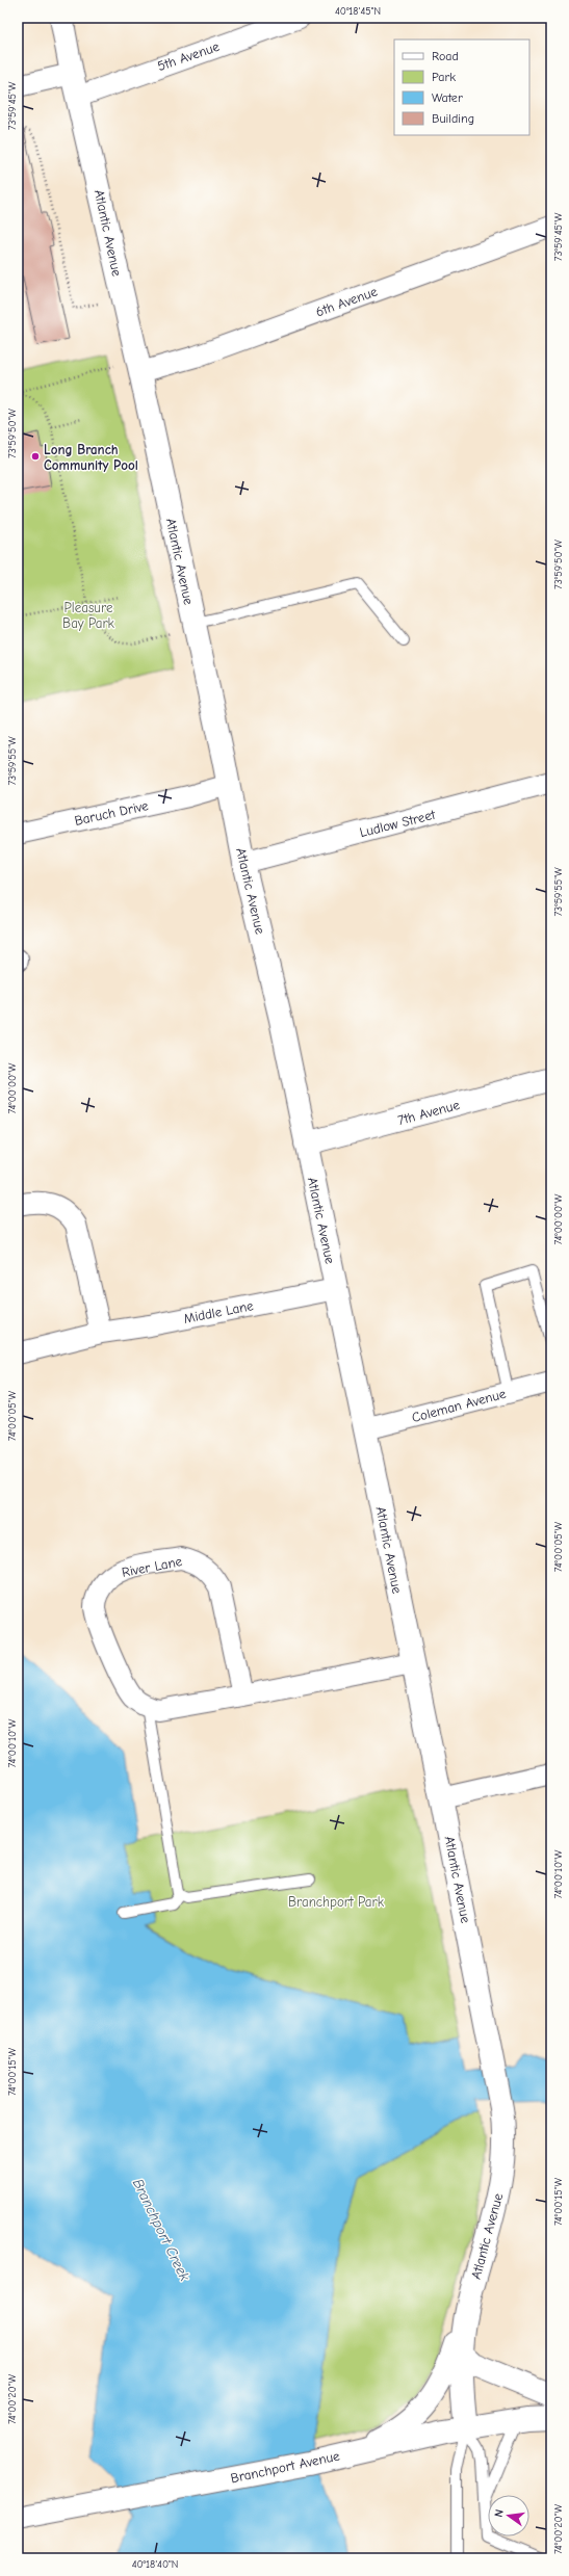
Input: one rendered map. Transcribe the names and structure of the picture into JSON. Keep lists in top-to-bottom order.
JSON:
{
  "streets": {
    "street": [
      "5th Avenue",
      "Atlantic Avenue",
      "6th Avenue",
      "Baruch Drive",
      "Ludlow Street",
      "7th Avenue",
      "Middle Lane",
      "Coleman Avenue",
      "River Lane",
      "Branchport Avenue"
    ]
  },
  "crossings": [
    ["5th Avenue", "Atlantic Avenue"],
    ["Atlantic Avenue", "6th Avenue"],
    ["Atlantic Avenue", "Baruch Drive"],
    ["Atlantic Avenue", "Ludlow Street"],
    ["Atlantic Avenue", "7th Avenue"],
    ["Atlantic Avenue", "Middle Lane"],
    ["Atlantic Avenue", "Coleman Avenue"],
    ["Atlantic Avenue", "Branchport Avenue"]
  ],
  "water": ["Branchport Creek"],
  "parks": ["Pleasure Bay Park", "Branchport Park"],
  "places": ["Long Branch Community Pool"],
  "legend": [
    "Road",
    "Park",
    "Water",
    "Building"
  ],
  "north": "left",
  "coordinates": [
    "40°18'45\"N",
    "73°59'45\"W",
    "73°59'50\"W",
    "73°59'55\"W",
    "74°00'00\"W",
    "74°00'05\"W",
    "74°00'10\"W",
    "74°00'15\"W",
    "74°00'20\"W",
    "40°18'40\"N"
  ]
}
